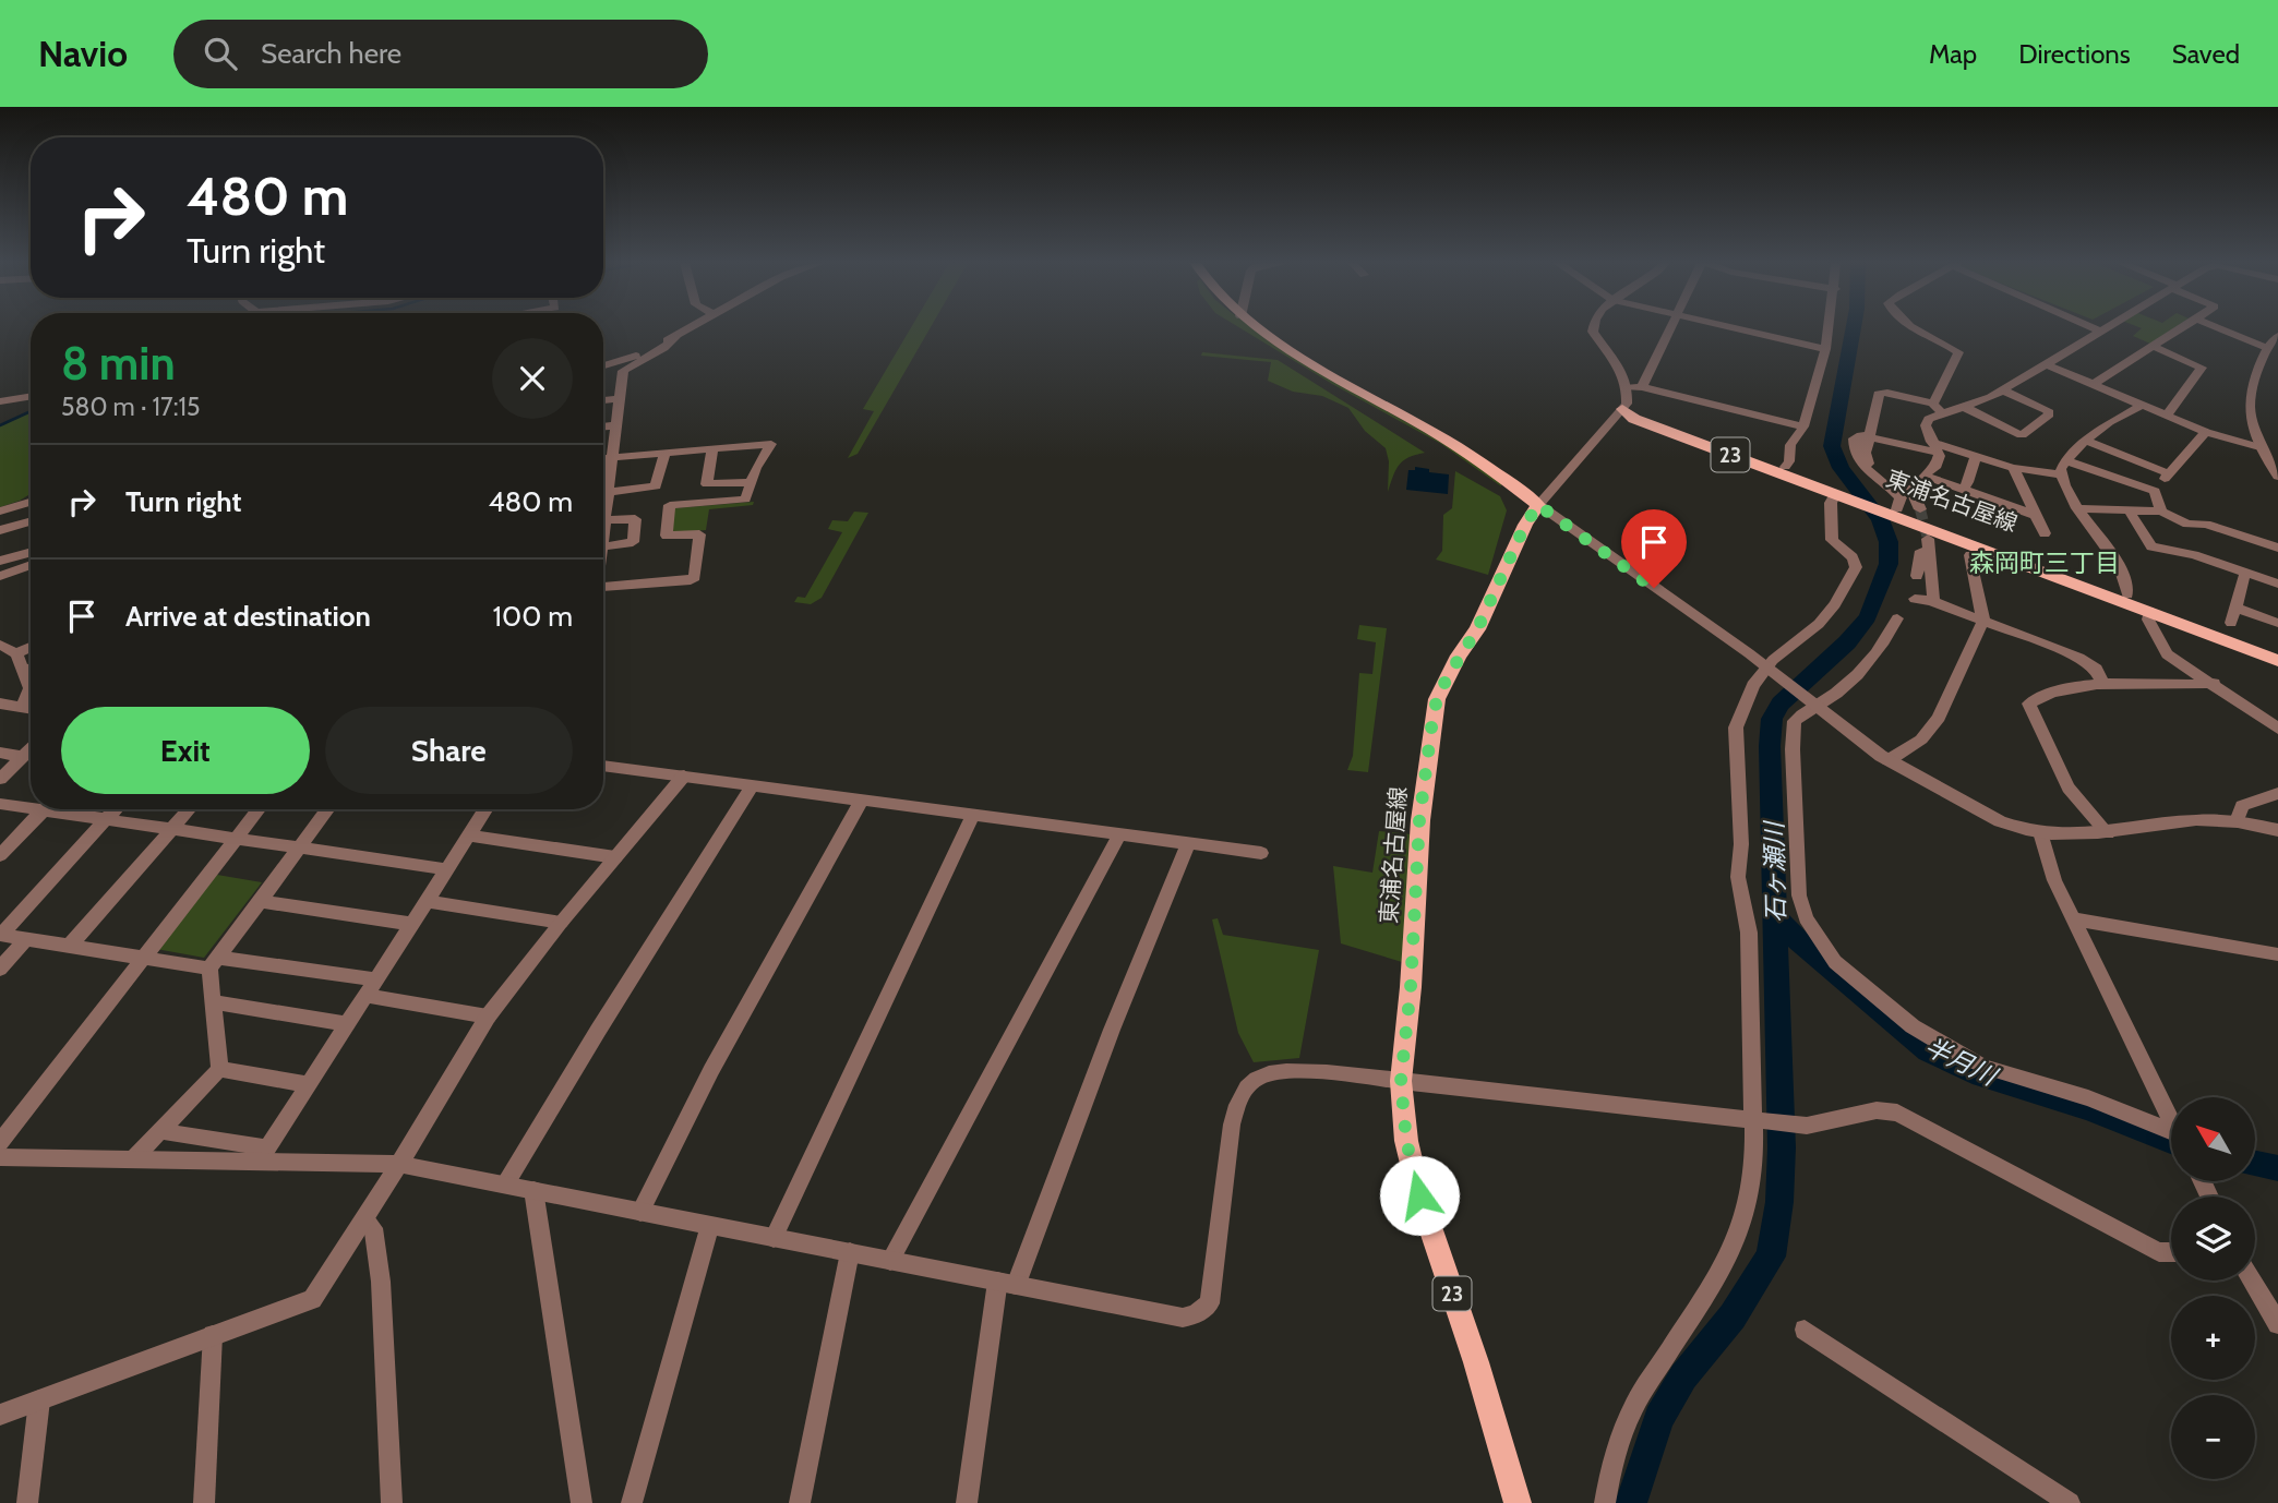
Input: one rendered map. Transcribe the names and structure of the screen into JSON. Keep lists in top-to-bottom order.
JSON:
{
  "streets": {
    "main road": ["23", "東浦名古屋線"]
  },
  "districts": ["森岡町三丁目"],
  "water": ["石ヶ瀬川", "半月川"],
  "north": "top left",
  "page": {
    "header": "Navio",
    "search": "Search here",
    "nav": ["Map", "Directions", "Saved"],
    "turn": ["480 m", "Turn right"],
    "heading": ["8 min", "580 m · 17:15"],
    "list": [
      {
        "name": "Turn right",
        "value": "480 m"
      },
      {
        "name": "Arrive at destination",
        "value": "100 m"
      }
    ],
    "buttons": ["Exit", "Share"],
    "map_buttons": ["+", "−"]
  }
}
